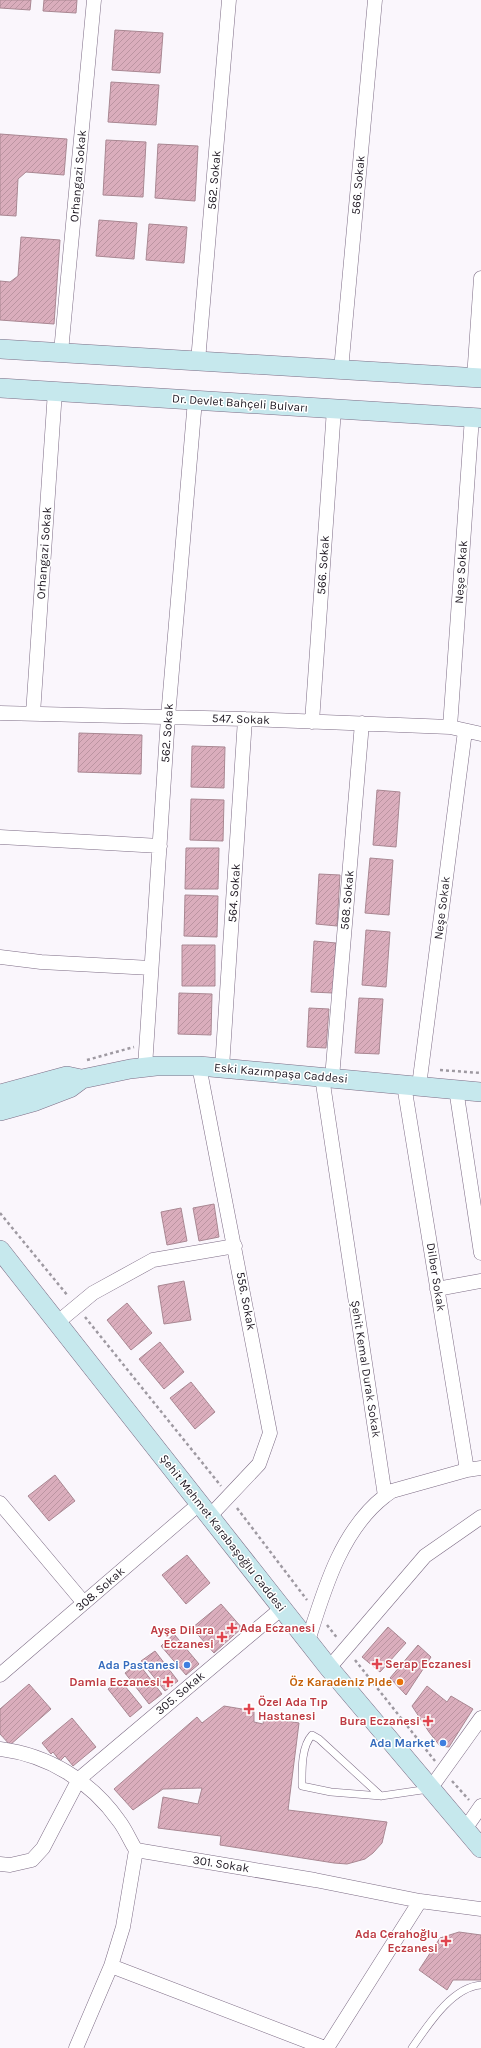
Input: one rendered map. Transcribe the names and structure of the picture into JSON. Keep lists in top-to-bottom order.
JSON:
{
  "streets": {
    "street": [
      "Orhangazi Sokak",
      "562. Sokak",
      "566. Sokak",
      "Dr. Devlet Bahçeli Bulvarı",
      "Neşe Sokak",
      "547. Sokak",
      "564. Sokak",
      "568. Sokak",
      "Eski Kazımpaşa Caddesi",
      "Dilber Sokak",
      "556. Sokak",
      "Şehit Kemal Durak Sokak",
      "Şehit Mehmet Karabaşoğlu Caddesi",
      "308. Sokak",
      "305. Sokak",
      "301. Sokak"
    ]
  },
  "crossings": [
    ["Orhangazi Sokak", "Dr. Devlet Bahçeli Bulvarı"],
    ["Orhangazi Sokak", "547. Sokak"],
    ["562. Sokak", "Dr. Devlet Bahçeli Bulvarı"],
    ["562. Sokak", "547. Sokak"],
    ["562. Sokak", "Eski Kazımpaşa Caddesi"],
    ["566. Sokak", "Dr. Devlet Bahçeli Bulvarı"],
    ["566. Sokak", "547. Sokak"],
    ["Dr. Devlet Bahçeli Bulvarı", "Neşe Sokak"],
    ["Neşe Sokak", "547. Sokak"],
    ["Neşe Sokak", "Eski Kazımpaşa Caddesi"],
    ["Neşe Sokak", "Dilber Sokak"],
    ["547. Sokak", "564. Sokak"],
    ["547. Sokak", "568. Sokak"],
    ["564. Sokak", "Eski Kazımpaşa Caddesi"],
    ["568. Sokak", "Eski Kazımpaşa Caddesi"],
    ["568. Sokak", "Şehit Kemal Durak Sokak"],
    ["Eski Kazımpaşa Caddesi", "Dilber Sokak"],
    ["Eski Kazımpaşa Caddesi", "556. Sokak"],
    ["Eski Kazımpaşa Caddesi", "Şehit Kemal Durak Sokak"],
    ["556. Sokak", "Şehit Mehmet Karabaşoğlu Caddesi"],
    ["556. Sokak", "308. Sokak"],
    ["Şehit Mehmet Karabaşoğlu Caddesi", "308. Sokak"],
    ["Şehit Mehmet Karabaşoğlu Caddesi", "305. Sokak"]
  ],
  "places": {
    "health": [
      "Ada Eczanesi",
      "Ayşe Dilara Eczanesi",
      "Serap Eczanesi",
      "Damla Eczanesi",
      "Özel Ada Tıp Hastanesi",
      "Bura Eczanesi",
      "Ada Cerahoğlu Eczanesi"
    ],
    "other": ["Ada Pastanesi", "Öz Karadeniz Pide", "Ada Market"]
  }
}
